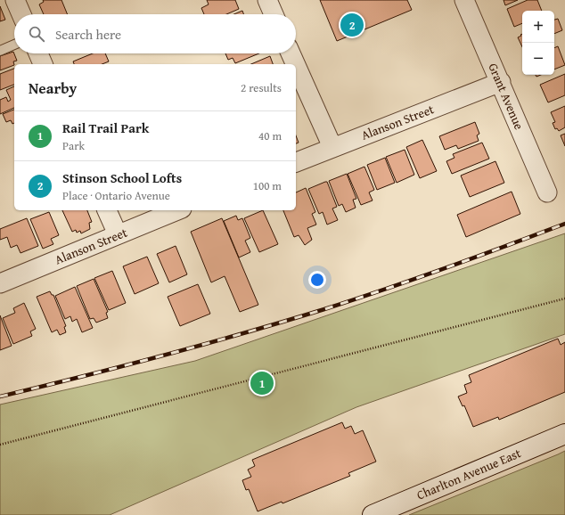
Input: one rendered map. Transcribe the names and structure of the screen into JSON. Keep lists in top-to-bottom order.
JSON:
{
  "streets": {
    "main road": ["Charlton Avenue East"],
    "street": ["Grant Avenue", "Alanson Street"]
  },
  "crossings": [
    ["Grant Avenue", "Alanson Street"]
  ],
  "page": {
    "map_buttons": ["+", "−"],
    "pins": ["2", "1"],
    "search": "Search here",
    "heading": ["Nearby", "2 results"],
    "list": [
      {
        "mark": "1",
        "name": "Rail Trail Park",
        "note": "Park",
        "value": "40 m"
      },
      {
        "mark": "2",
        "name": "Stinson School Lofts",
        "note": "Place · Ontario Avenue",
        "value": "100 m"
      }
    ]
  }
}
